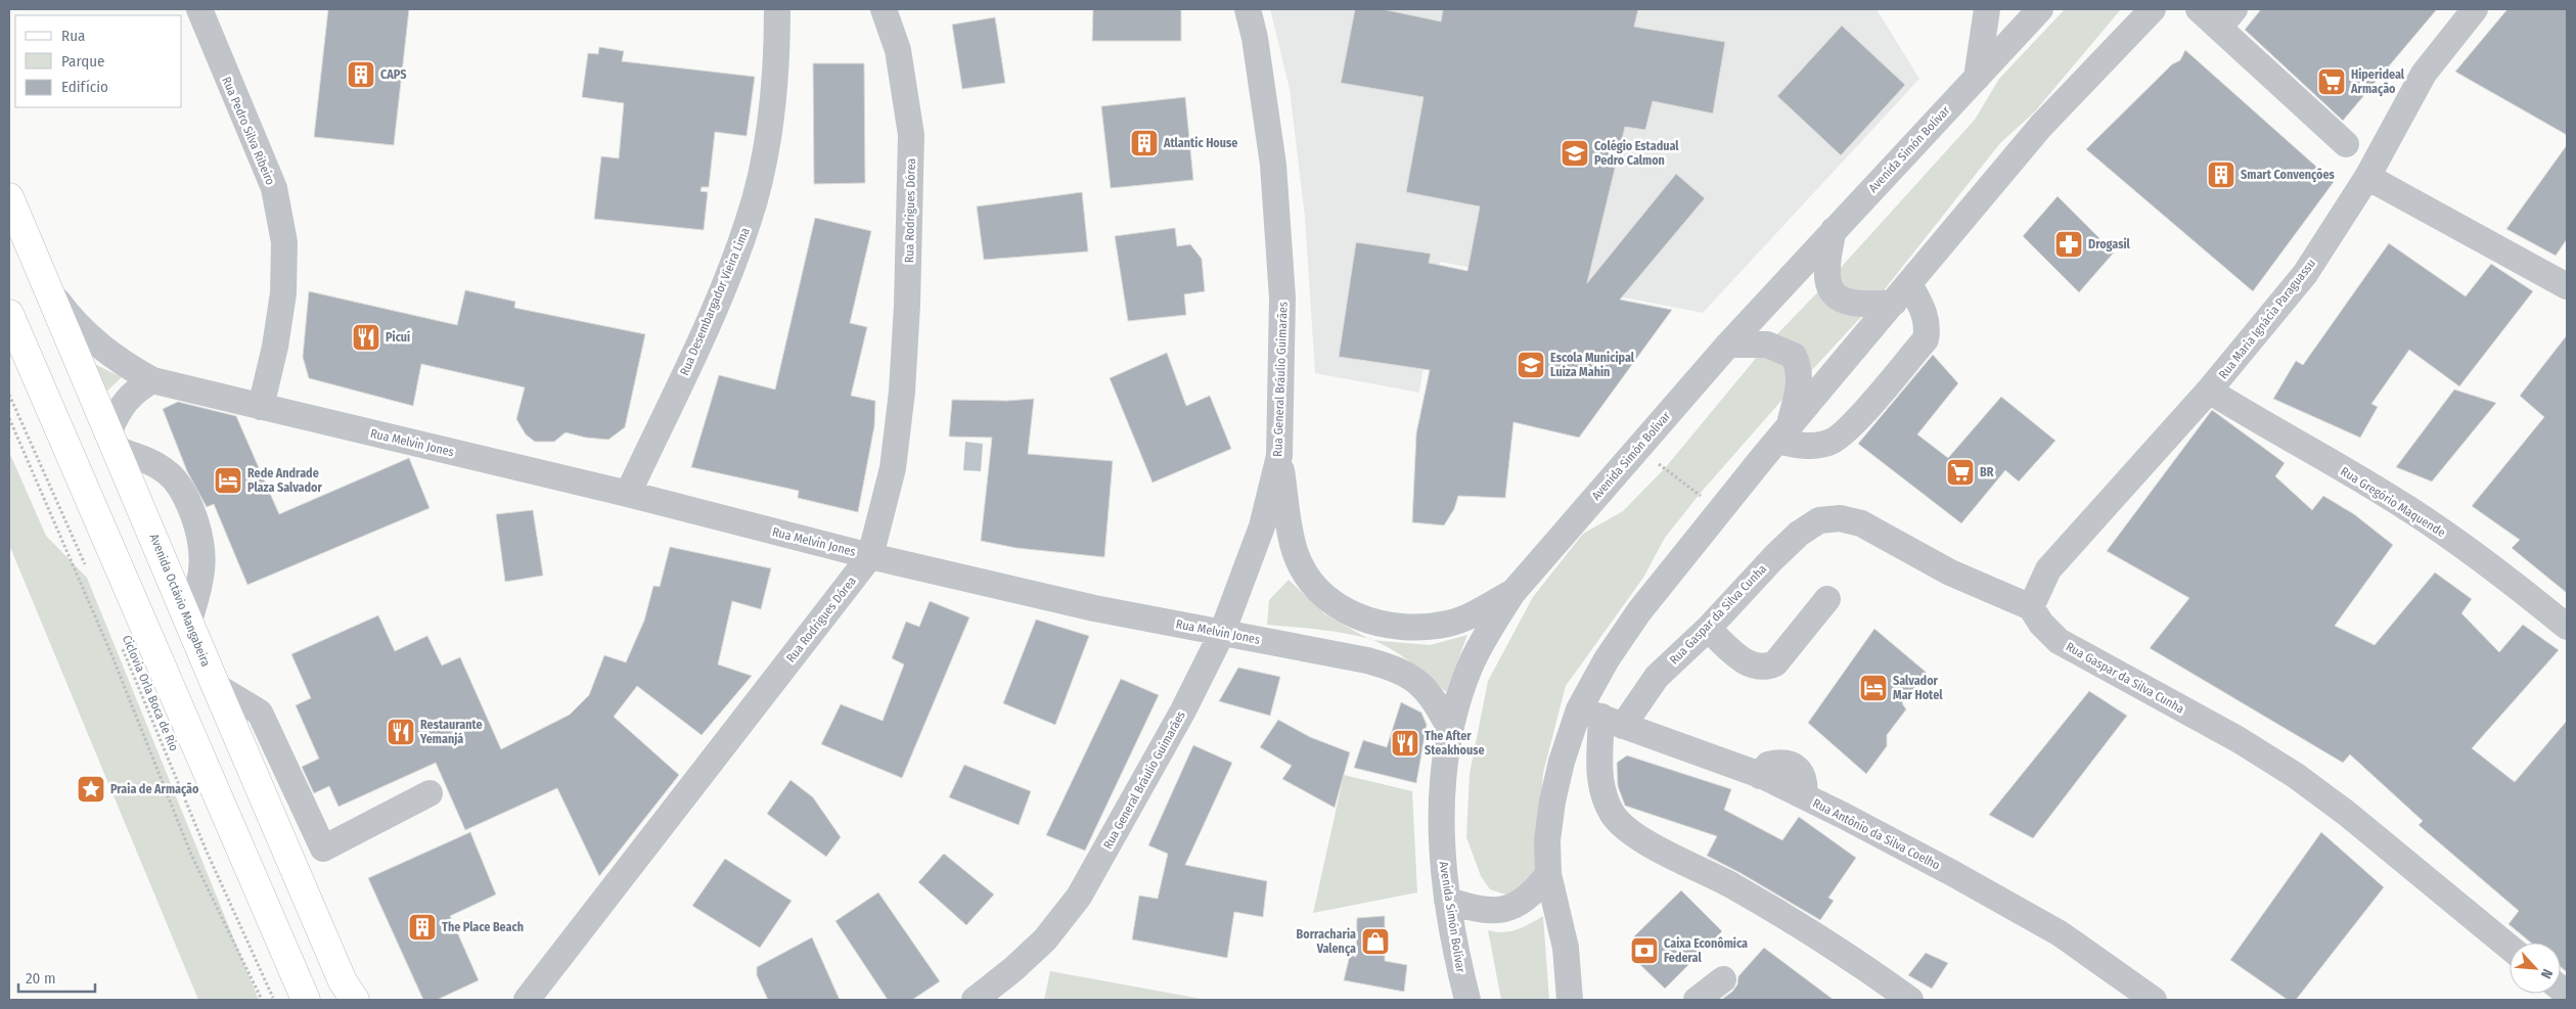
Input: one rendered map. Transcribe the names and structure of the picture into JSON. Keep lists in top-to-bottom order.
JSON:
{
  "streets": {
    "main road": ["Avenida Octávio Mangabeira"],
    "street": [
      "Rua Pedro Silva Ribeiro",
      "Avenida Simón Bolívar",
      "Rua Rodrigues Dórea",
      "Rua Desembargador Vieira Lima",
      "Rua Maria Ignácia Paraguassu",
      "Rua General Bráulio Guimarães",
      "Rua Melvin Jones",
      "Rua Gregório Maquende",
      "Rua Gaspar da Silva Cunha",
      "Rua Antônio da Silva Coelho"
    ],
    "path": ["Ciclovia Orla Boca de Rio"]
  },
  "crossings": [
    ["Rua Pedro Silva Ribeiro", "Rua Melvin Jones"],
    ["Avenida Simón Bolívar", "Rua Melvin Jones"],
    ["Rua Rodrigues Dórea", "Rua Melvin Jones"],
    ["Rua Desembargador Vieira Lima", "Rua Melvin Jones"],
    ["Rua Maria Ignácia Paraguassu", "Rua Gregório Maquende"],
    ["Rua Maria Ignácia Paraguassu", "Rua Gaspar da Silva Cunha"],
    ["Rua General Bráulio Guimarães", "Rua Melvin Jones"],
    ["Rua Melvin Jones", "Avenida Octávio Mangabeira"],
    ["Rua Gaspar da Silva Cunha", "Rua Antônio da Silva Coelho"]
  ],
  "places": {
    "building": [
      "CAPS",
      "Atlantic House",
      "Smart Convenções",
      "The Place Beach"
    ],
    "supermarket": ["Hiperideal Armação", "BR"],
    "school or university": ["Colégio Estadual Pedro Calmon", "Escola Municipal Luiza Mahin"],
    "pharmacy": ["Drogasil"],
    "restaurant": ["Picuí", "Restaurante Yemanjá", "The After Steakhouse"],
    "hotel": ["Rede Andrade Plaza Salvador", "Salvador Mar Hotel"],
    "place": ["Praia de Armação"],
    "shop": ["Borracharia Valença"],
    "bank": ["Caixa Econômica Federal"]
  },
  "legend": ["Rua", "Parque", "Edifício"],
  "scale_bar": "20 m",
  "north": "bottom right"
}
